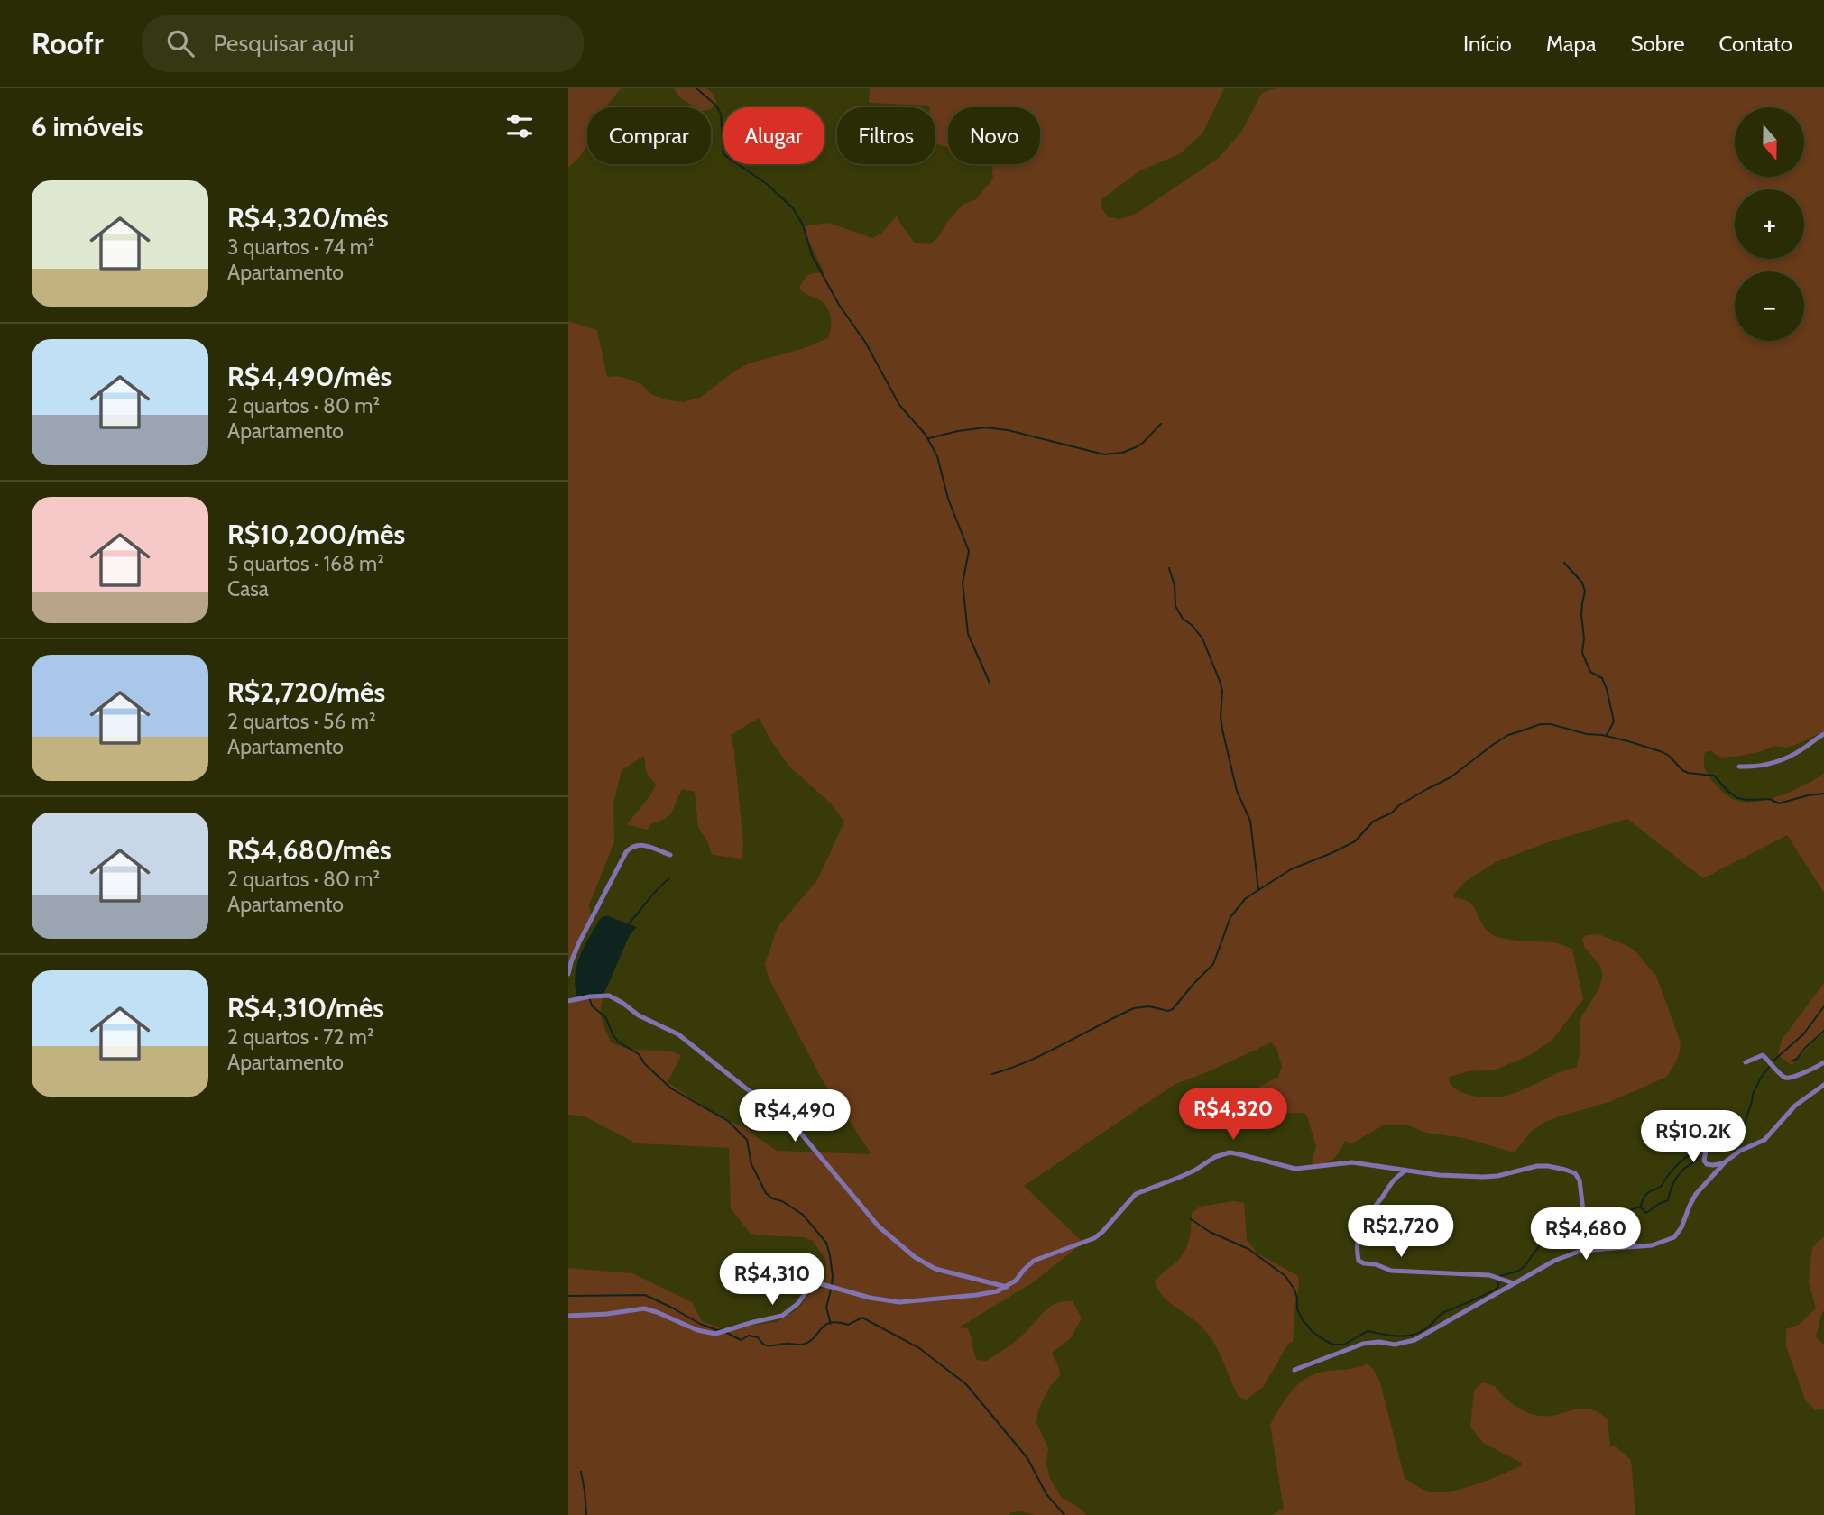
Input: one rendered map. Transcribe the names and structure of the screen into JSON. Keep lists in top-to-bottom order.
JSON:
{
  "north": "bottom",
  "page": {
    "header": "Roofr",
    "search": "Pesquisar aqui",
    "nav": [
      "Início",
      "Mapa",
      "Sobre",
      "Contato"
    ],
    "heading": "6 imóveis",
    "map_buttons": ["+", "−"],
    "chip": [
      "Comprar",
      "Alugar",
      "Filtros",
      "Novo"
    ],
    "list": [
      {
        "name": "R$4,320/mês",
        "note": "3 quartos · 74 m² · Apartamento"
      },
      {
        "name": "R$4,490/mês",
        "note": "2 quartos · 80 m² · Apartamento"
      },
      {
        "name": "R$10,200/mês",
        "note": "5 quartos · 168 m² · Casa"
      },
      {
        "name": "R$2,720/mês",
        "note": "2 quartos · 56 m² · Apartamento"
      },
      {
        "name": "R$4,680/mês",
        "note": "2 quartos · 80 m² · Apartamento"
      },
      {
        "name": "R$4,310/mês",
        "note": "2 quartos · 72 m² · Apartamento"
      }
    ],
    "price": [
      "R$4,320",
      "R$4,490",
      "R$10.2K",
      "R$2,720",
      "R$4,680",
      "R$4,310"
    ]
  }
}
